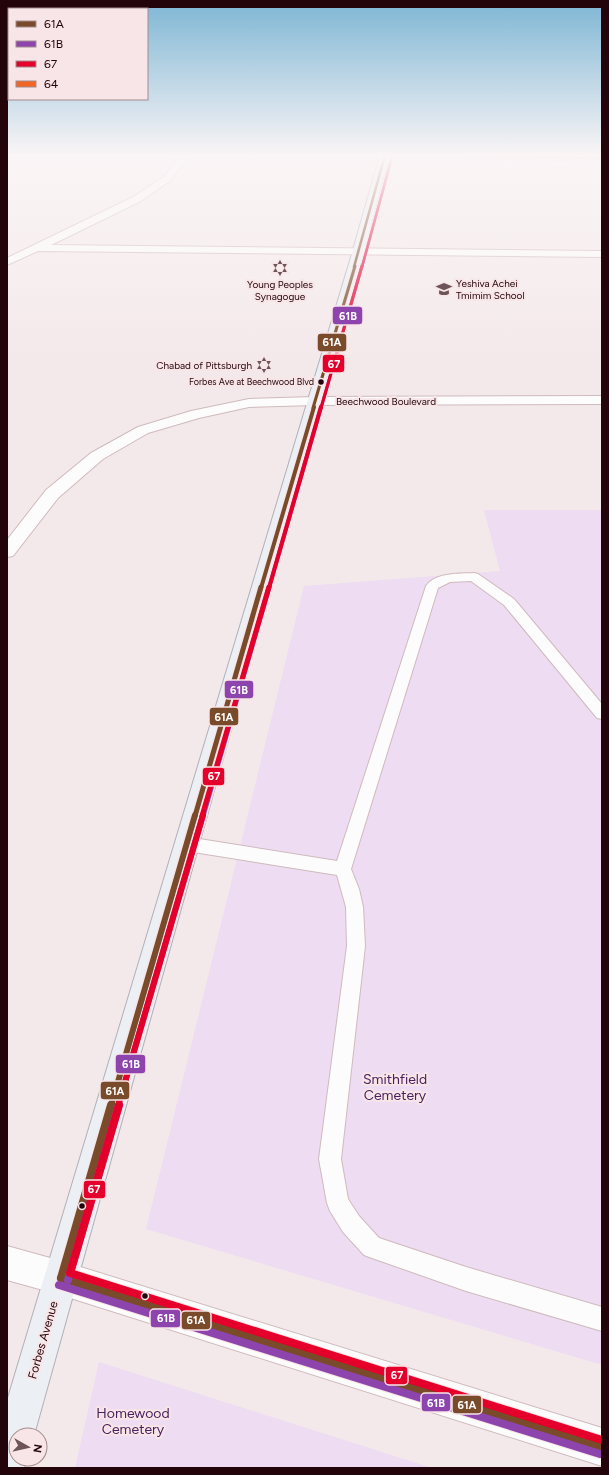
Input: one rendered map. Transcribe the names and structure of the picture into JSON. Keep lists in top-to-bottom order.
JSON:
{
  "streets": {
    "main road": ["Forbes Avenue"],
    "street": ["Beechwood Boulevard"]
  },
  "crossings": [
    ["Beechwood Boulevard", "Forbes Avenue"]
  ],
  "parks": ["Smithfield Cemetery", "Homewood Cemetery"],
  "places": {
    "synagogue": ["Young Peoples Synagogue", "Chabad of Pittsburgh"],
    "school or university": ["Yeshiva Achei Tmimim School"],
    "other": ["Forbes Ave at Beechwood Blvd"]
  },
  "lines": ["transit line 61A", "transit line 61B", "transit line 67"],
  "legend": [
    "61A",
    "61B",
    "67",
    "64"
  ],
  "north": "right"
}
